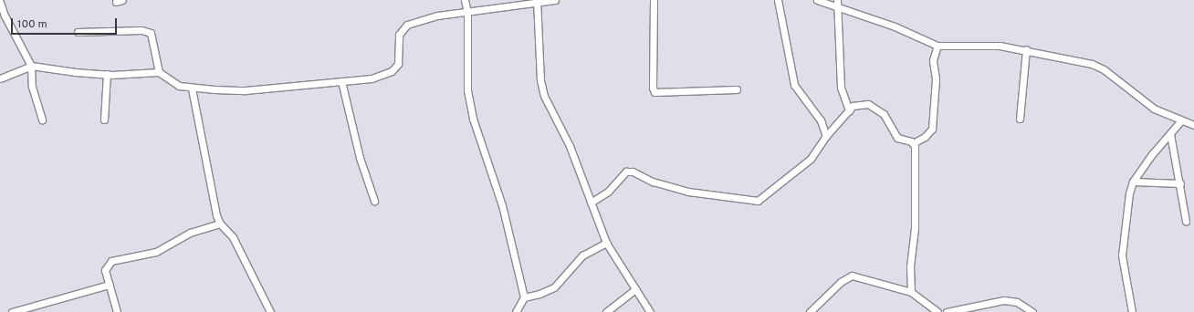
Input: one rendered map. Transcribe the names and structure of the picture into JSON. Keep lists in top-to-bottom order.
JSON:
{
  "scale_bar": "100 m"
}
